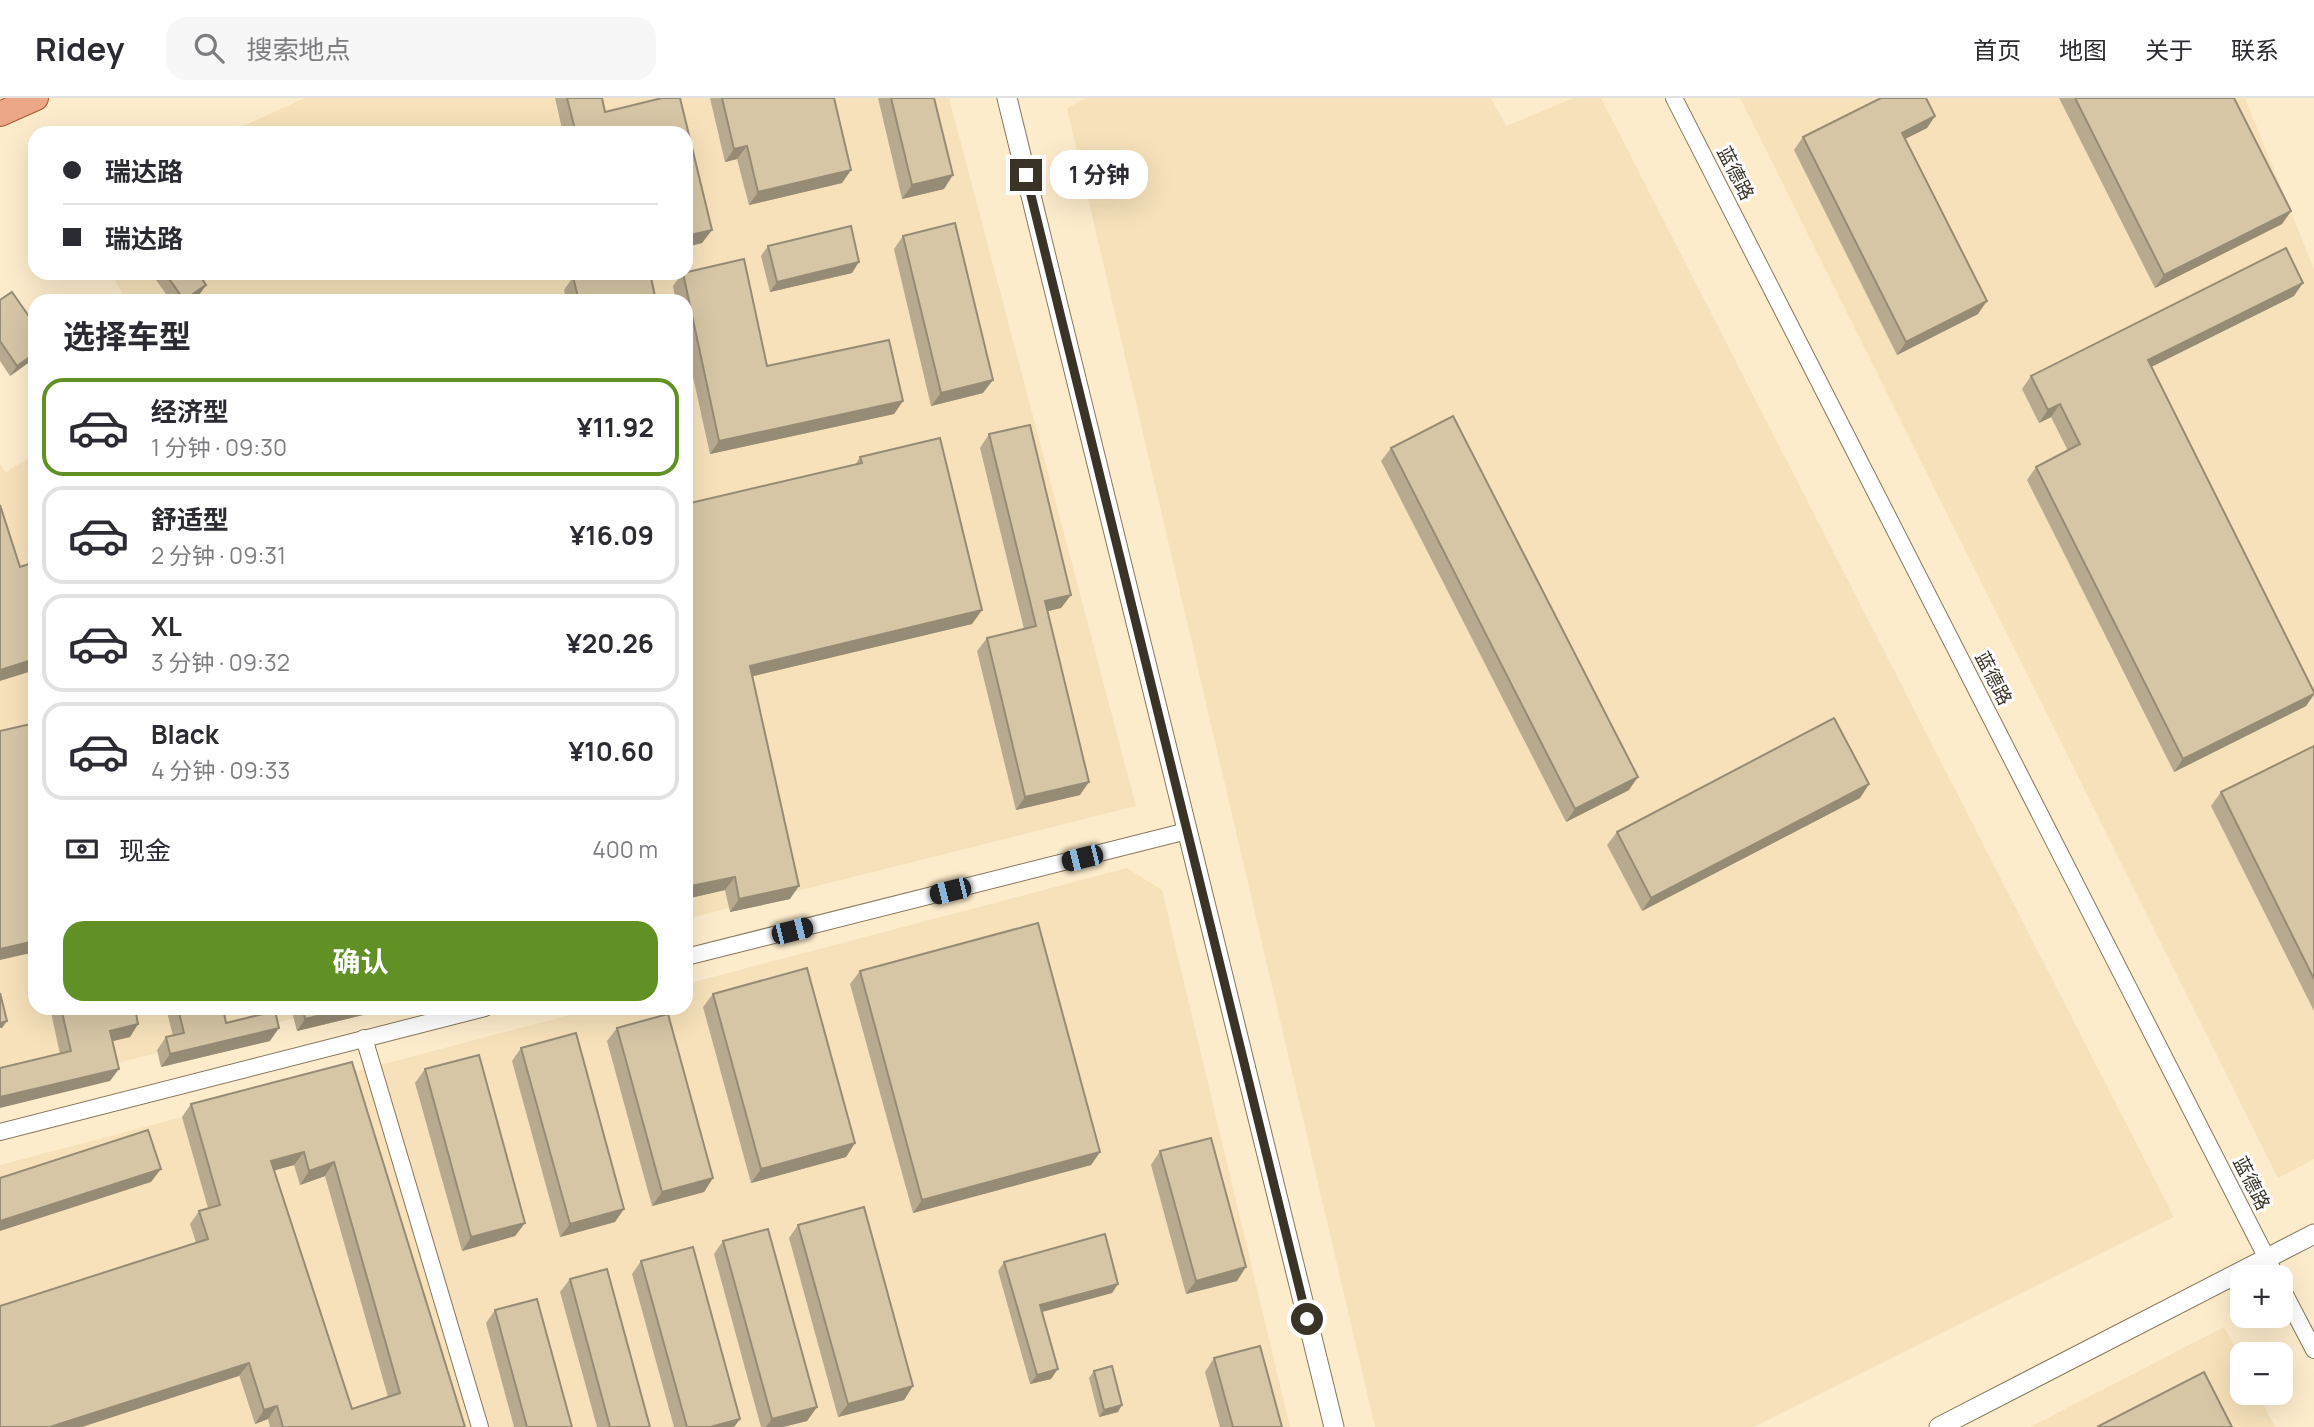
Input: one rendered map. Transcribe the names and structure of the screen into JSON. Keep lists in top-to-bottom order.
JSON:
{
  "streets": {
    "street": ["蓝德路"]
  },
  "page": {
    "header": "Ridey",
    "search": "搜索地点",
    "nav": [
      "首页",
      "地图",
      "关于",
      "联系"
    ],
    "banner": ["瑞达路", "瑞达路"],
    "bubble": "1 分钟",
    "heading": "选择车型",
    "list": [
      {
        "name": "经济型",
        "note": "1 分钟 · 09:30",
        "value": "¥11.92"
      },
      {
        "name": "舒适型",
        "note": "2 分钟 · 09:31",
        "value": "¥16.09"
      },
      {
        "name": "XL",
        "note": "3 分钟 · 09:32",
        "value": "¥20.26"
      },
      {
        "name": "Black",
        "note": "4 分钟 · 09:33",
        "value": "¥10.60"
      }
    ],
    "pay": ["现金", "400 m"],
    "buttons": "确认",
    "map_buttons": ["+", "−"]
  }
}
